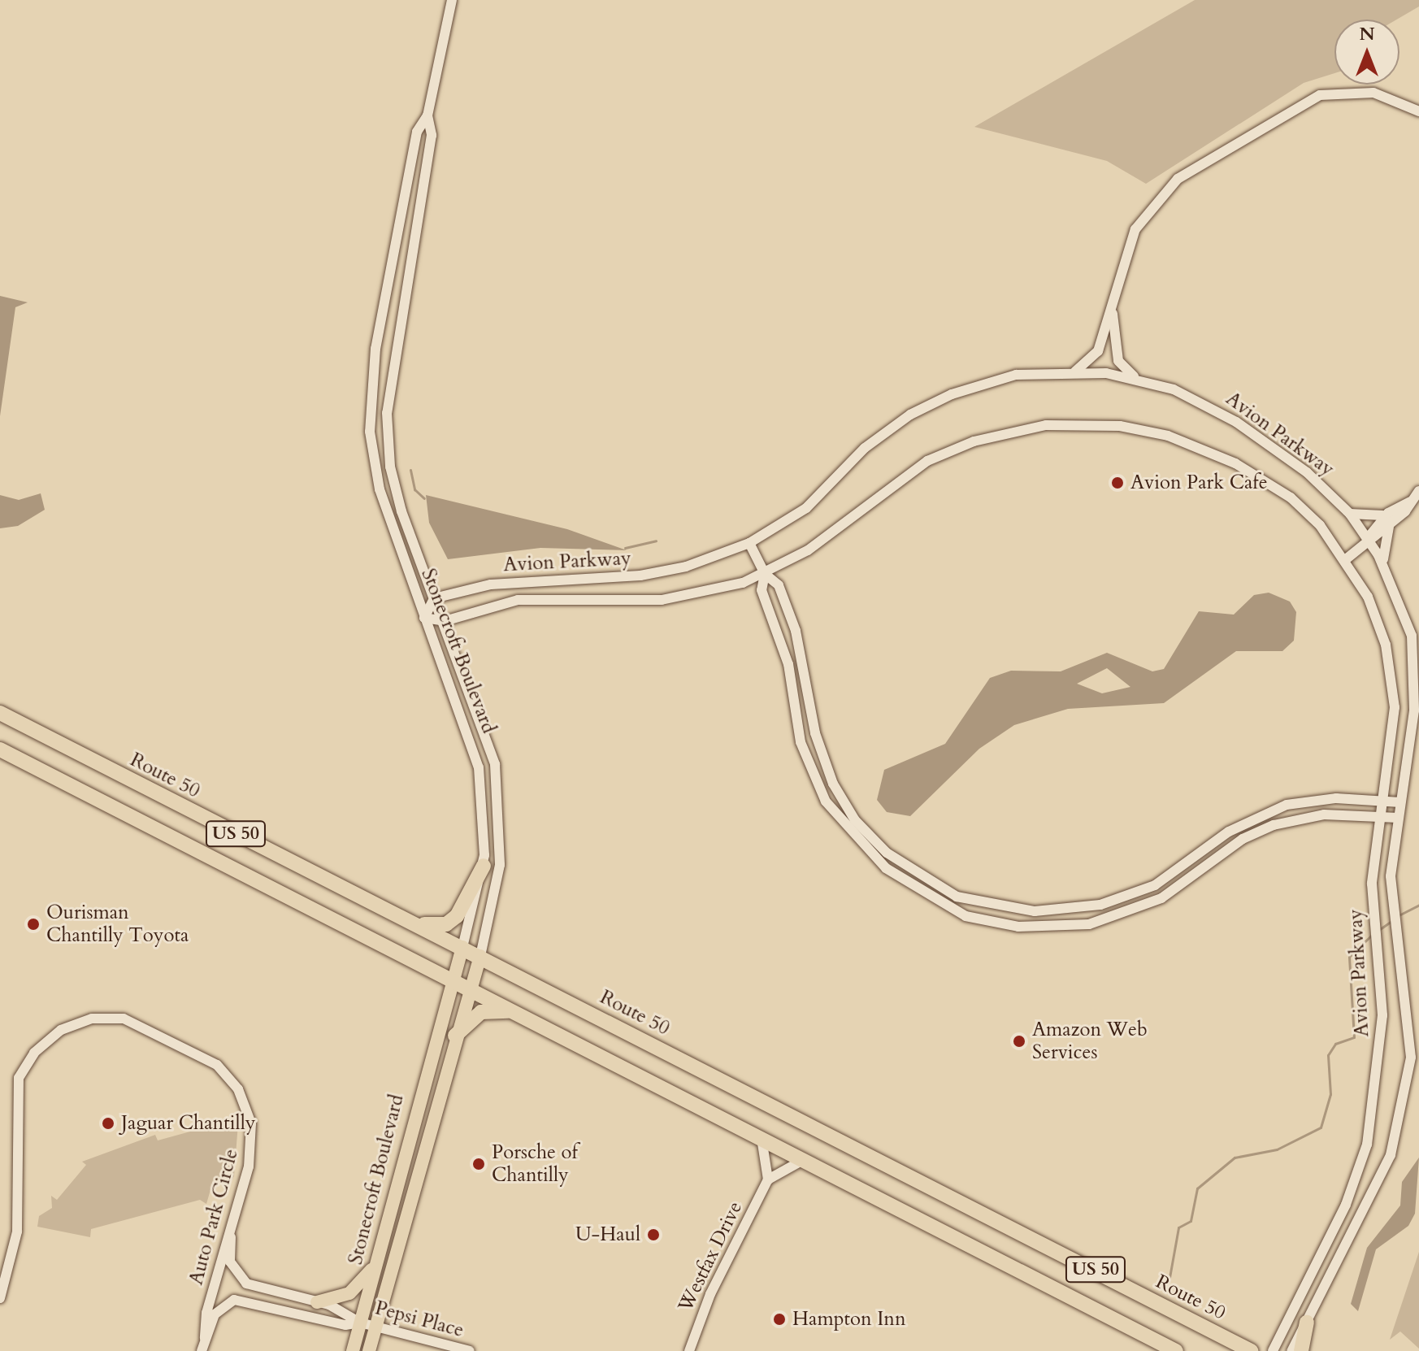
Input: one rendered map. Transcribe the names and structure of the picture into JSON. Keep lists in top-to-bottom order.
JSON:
{
  "streets": {
    "highway": ["Route 50", "US 50"],
    "main road": ["Stonecroft Boulevard"],
    "street": [
      "Avion Parkway",
      "Auto Park Circle",
      "Westfax Drive",
      "Pepsi Place"
    ]
  },
  "crossings": [
    ["Avion Parkway", "Stonecroft Boulevard"],
    ["Stonecroft Boulevard", "Route 50"],
    ["Stonecroft Boulevard", "US 50"],
    ["Stonecroft Boulevard", "Auto Park Circle"],
    ["Stonecroft Boulevard", "Pepsi Place"],
    ["Auto Park Circle", "Pepsi Place"]
  ],
  "places": [
    "Avion Park Cafe",
    "Ourisman Chantilly Toyota",
    "Amazon Web Services",
    "Jaguar Chantilly",
    "Porsche of Chantilly",
    "U-Haul",
    "Hampton Inn"
  ],
  "north": "top"
}
